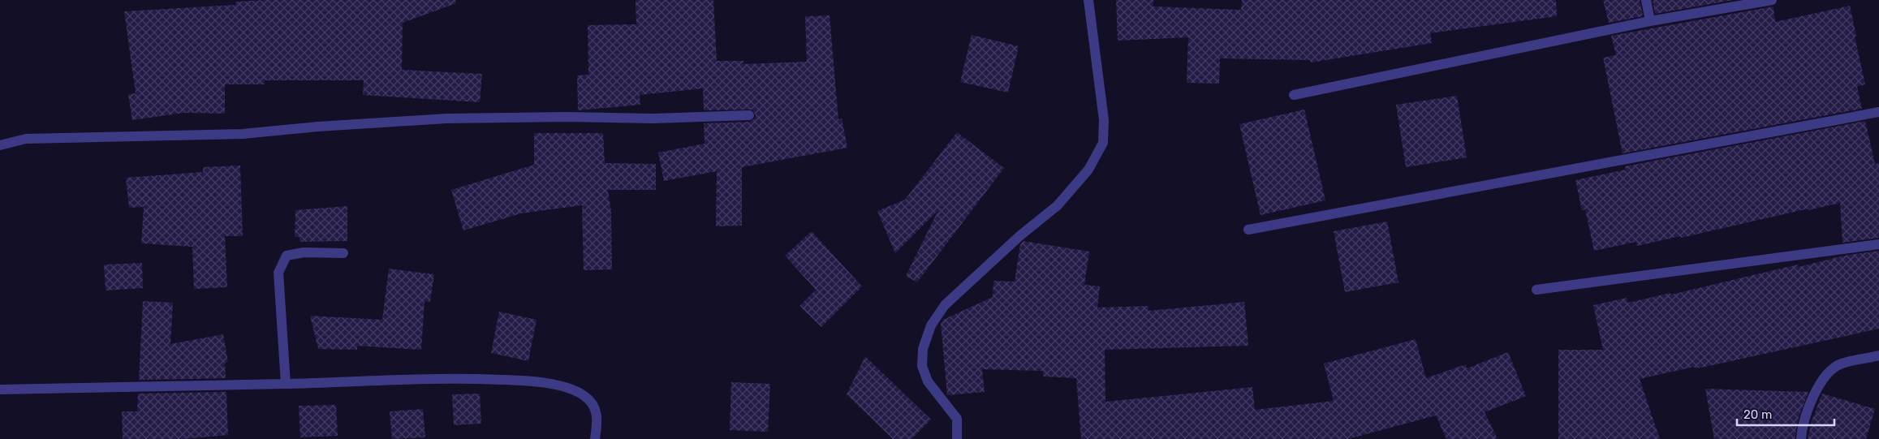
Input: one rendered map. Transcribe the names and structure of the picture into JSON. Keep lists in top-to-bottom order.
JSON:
{
  "scale_bar": "20 m"
}
